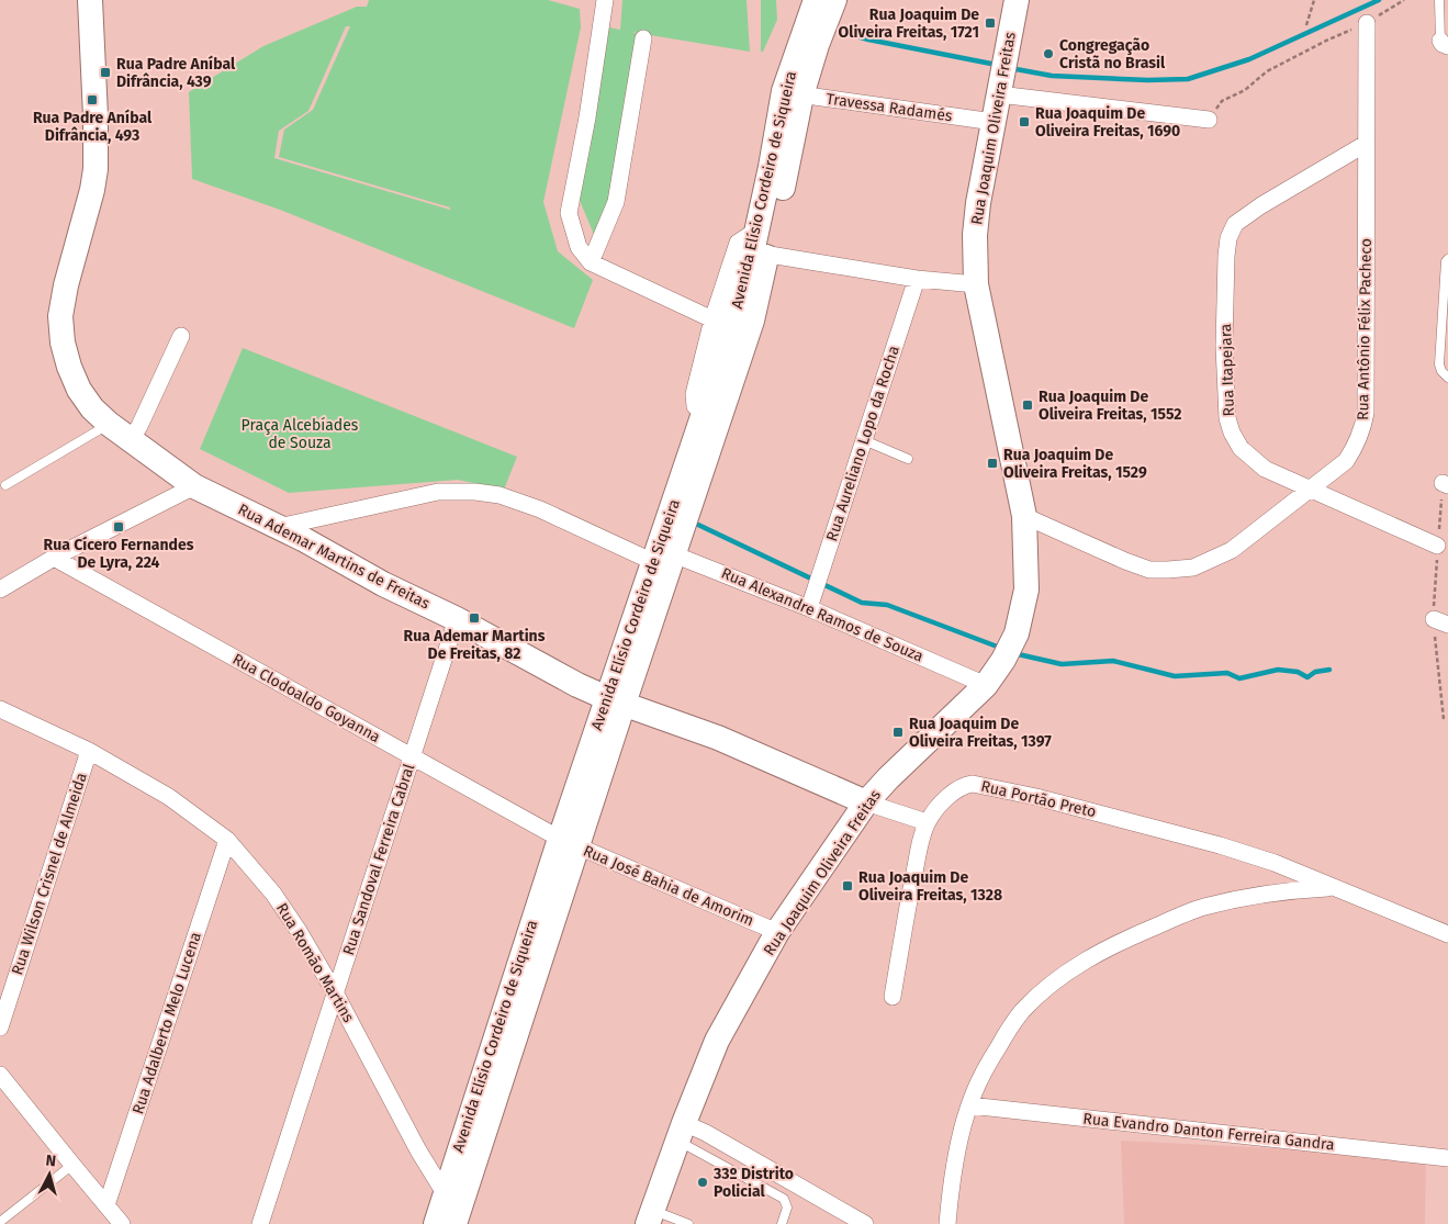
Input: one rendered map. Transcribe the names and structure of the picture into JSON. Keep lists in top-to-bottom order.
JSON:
{
  "streets": {
    "street": [
      "Travessa Radamés",
      "Rua Joaquim Oliveira Freitas",
      "Avenida Elísio Cordeiro de Siqueira",
      "Rua Antônio Félix Pacheco",
      "Rua Itapejara",
      "Rua Aureliano Lopo da Rocha",
      "Rua Ademar Martins de Freitas",
      "Rua Alexandre Ramos de Souza",
      "Rua Clodoaldo Goyanna",
      "Rua Portão Preto",
      "Rua Sandoval Ferreira Cabral",
      "Rua Wilson Crisnel de Almeida",
      "Rua José Bahia de Amorim",
      "Rua Romão Martins",
      "Rua Adalberto Melo Lucena",
      "Rua Evandro Danton Ferreira Gandra"
    ]
  },
  "crossings": [
    ["Travessa Radamés", "Rua Joaquim Oliveira Freitas"],
    ["Travessa Radamés", "Avenida Elísio Cordeiro de Siqueira"],
    ["Rua Joaquim Oliveira Freitas", "Rua Antônio Félix Pacheco"],
    ["Rua Joaquim Oliveira Freitas", "Rua Ademar Martins de Freitas"],
    ["Rua Joaquim Oliveira Freitas", "Rua Alexandre Ramos de Souza"],
    ["Rua Joaquim Oliveira Freitas", "Rua José Bahia de Amorim"],
    ["Avenida Elísio Cordeiro de Siqueira", "Rua Ademar Martins de Freitas"],
    ["Avenida Elísio Cordeiro de Siqueira", "Rua Alexandre Ramos de Souza"],
    ["Avenida Elísio Cordeiro de Siqueira", "Rua Clodoaldo Goyanna"],
    ["Avenida Elísio Cordeiro de Siqueira", "Rua José Bahia de Amorim"],
    ["Avenida Elísio Cordeiro de Siqueira", "Rua Romão Martins"],
    ["Rua Antônio Félix Pacheco", "Rua Itapejara"],
    ["Rua Aureliano Lopo da Rocha", "Rua Alexandre Ramos de Souza"],
    ["Rua Ademar Martins de Freitas", "Rua Alexandre Ramos de Souza"],
    ["Rua Ademar Martins de Freitas", "Rua Sandoval Ferreira Cabral"],
    ["Rua Clodoaldo Goyanna", "Rua Sandoval Ferreira Cabral"],
    ["Rua Clodoaldo Goyanna", "Rua José Bahia de Amorim"],
    ["Rua Sandoval Ferreira Cabral", "Rua Romão Martins"],
    ["Rua Wilson Crisnel de Almeida", "Rua Romão Martins"],
    ["Rua Romão Martins", "Rua Adalberto Melo Lucena"]
  ],
  "parks": ["Praça Alcebíades de Souza"],
  "places": {
    "transit": [
      "Rua Joaquim De Oliveira Freitas, 1721",
      "Rua Padre Aníbal Difrância, 439",
      "Rua Padre Aníbal Difrância, 493",
      "Rua Joaquim De Oliveira Freitas, 1690",
      "Rua Joaquim De Oliveira Freitas, 1552",
      "Rua Joaquim De Oliveira Freitas, 1529",
      "Rua Cícero Fernandes De Lyra, 224",
      "Rua Ademar Martins De Freitas, 82",
      "Rua Joaquim De Oliveira Freitas, 1397",
      "Rua Joaquim De Oliveira Freitas, 1328"
    ],
    "other": ["Congregação Cristã no Brasil", "33º Distrito Policial"]
  },
  "north": "top"
}
